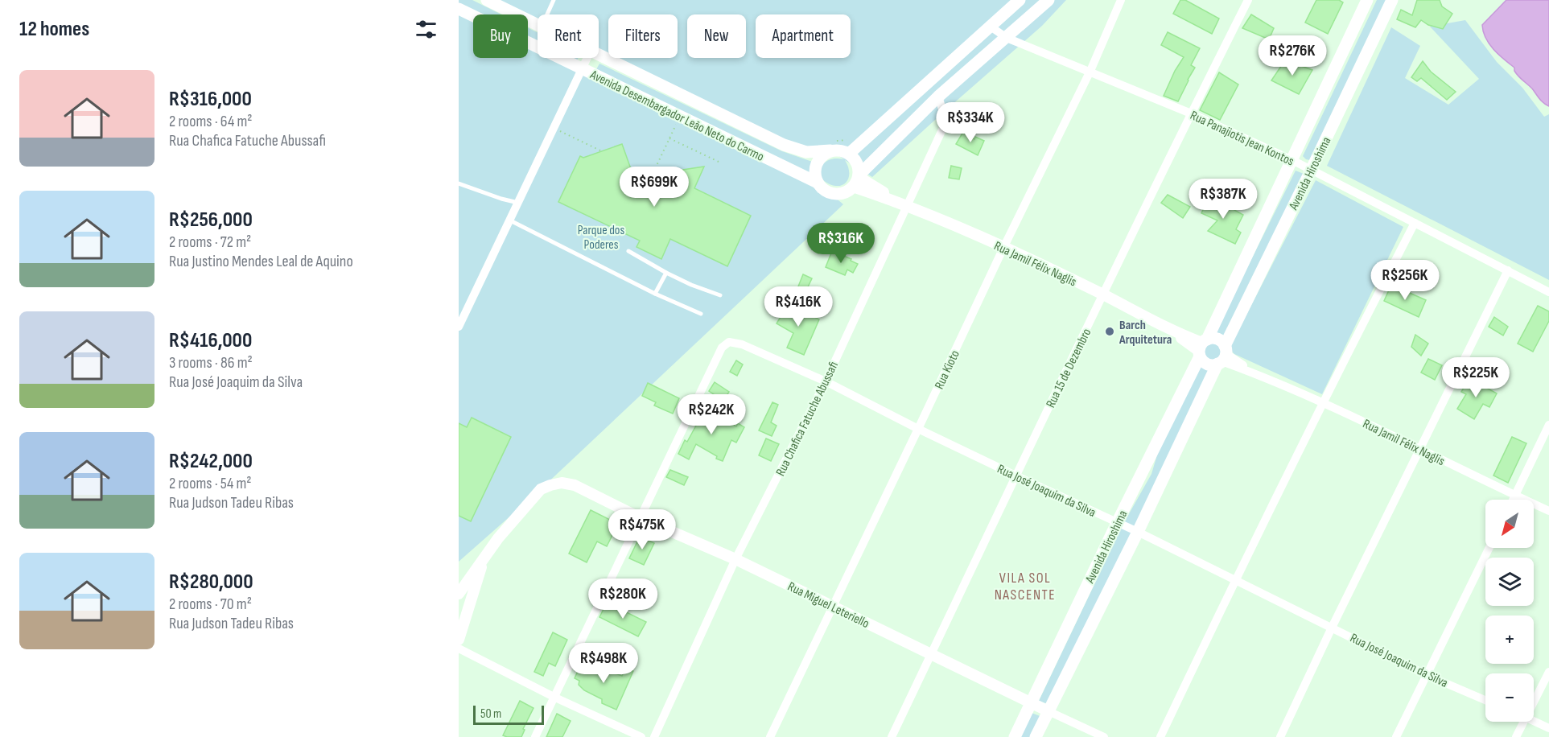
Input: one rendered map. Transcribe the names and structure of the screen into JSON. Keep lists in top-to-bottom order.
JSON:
{
  "streets": {
    "main road": ["Avenida Desembargador Leão Neto do Carmo", "Avenida Hiroshima"],
    "street": [
      "Rua Panajiotis Jean Kontos",
      "Rua Jamil Félix Naglis",
      "Rua 15 de Dezembro",
      "Rua Kioto",
      "Rua Chafica Fatuche Abussafi",
      "Rua José Joaquim da Silva",
      "Rua Miguel Leteriello"
    ]
  },
  "crossings": [
    ["Avenida Desembargador Leão Neto do Carmo", "Rua Jamil Félix Naglis"],
    ["Rua Panajiotis Jean Kontos", "Avenida Hiroshima"],
    ["Rua Panajiotis Jean Kontos", "Rua 15 de Dezembro"],
    ["Rua Panajiotis Jean Kontos", "Rua Kioto"],
    ["Avenida Hiroshima", "Rua Jamil Félix Naglis"],
    ["Avenida Hiroshima", "Rua José Joaquim da Silva"],
    ["Avenida Hiroshima", "Rua Miguel Leteriello"],
    ["Rua Jamil Félix Naglis", "Rua 15 de Dezembro"],
    ["Rua Jamil Félix Naglis", "Rua Kioto"],
    ["Rua Jamil Félix Naglis", "Rua Chafica Fatuche Abussafi"],
    ["Rua 15 de Dezembro", "Rua José Joaquim da Silva"],
    ["Rua 15 de Dezembro", "Rua Miguel Leteriello"],
    ["Rua Kioto", "Rua José Joaquim da Silva"],
    ["Rua Kioto", "Rua Miguel Leteriello"],
    ["Rua Chafica Fatuche Abussafi", "Rua José Joaquim da Silva"],
    ["Rua Chafica Fatuche Abussafi", "Rua Miguel Leteriello"],
    ["Rua José Joaquim da Silva", "Rua Miguel Leteriello"]
  ],
  "districts": ["VILA SOL NASCENTE"],
  "parks": ["Parque dos Poderes"],
  "places": ["Barch Arquitetura"],
  "scale_bar": "50 m",
  "north": "bottom left",
  "page": {
    "heading": "12 homes",
    "chip": [
      "Buy",
      "Rent",
      "Filters",
      "New",
      "Apartment"
    ],
    "price": [
      "R$276K",
      "R$334K",
      "R$699K",
      "R$387K",
      "R$316K",
      "R$256K",
      "R$416K",
      "R$225K",
      "R$242K",
      "R$475K",
      "R$280K",
      "R$498K"
    ],
    "list": [
      {
        "name": "R$316,000",
        "note": "2 rooms · 64 m² · Rua Chafica Fatuche Abussafi"
      },
      {
        "name": "R$256,000",
        "note": "2 rooms · 72 m² · Rua Justino Mendes Leal de Aquino"
      },
      {
        "name": "R$416,000",
        "note": "3 rooms · 86 m² · Rua José Joaquim da Silva"
      },
      {
        "name": "R$242,000",
        "note": "2 rooms · 54 m² · Rua Judson Tadeu Ribas"
      },
      {
        "name": "R$280,000",
        "note": "2 rooms · 70 m² · Rua Judson Tadeu Ribas"
      }
    ],
    "map_buttons": ["+", "−"],
    "scale": "50 m"
  }
}
